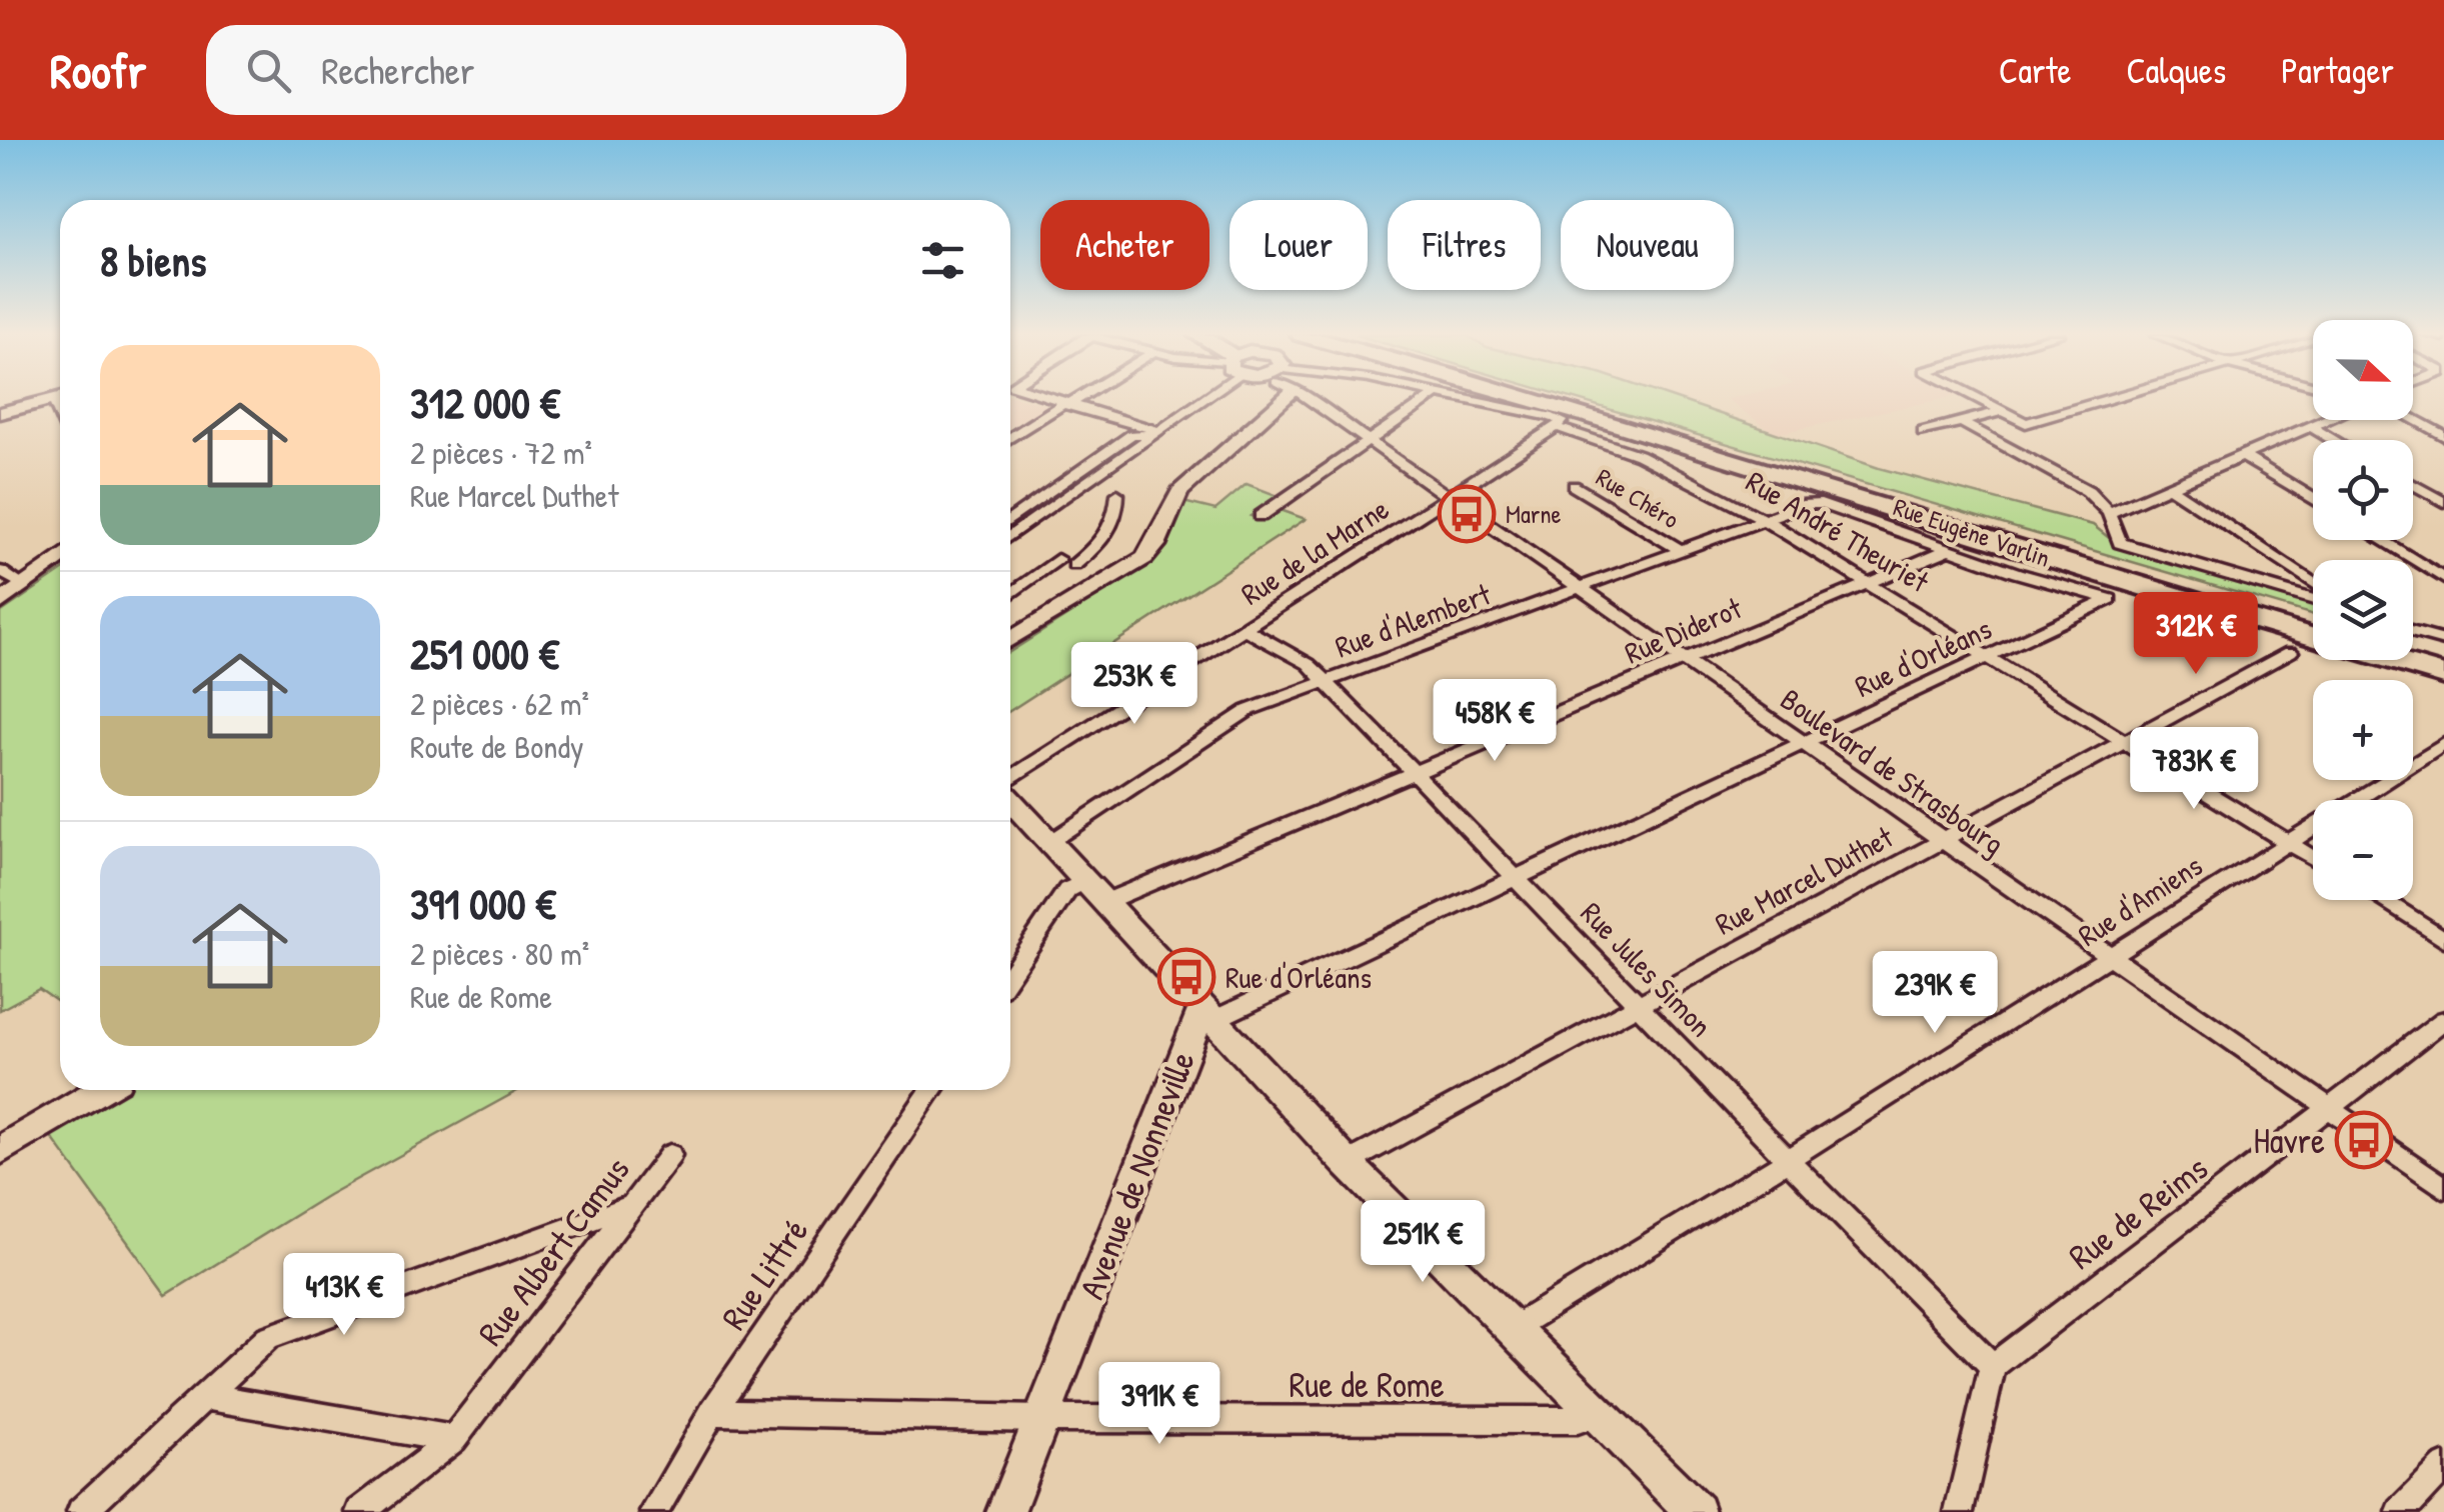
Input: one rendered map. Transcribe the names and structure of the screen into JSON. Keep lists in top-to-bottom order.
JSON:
{
  "streets": {
    "street": [
      "Rue Chéro",
      "Rue André Theuriet",
      "Rue Eugène Varlin",
      "Rue de la Marne",
      "Rue d'Alembert",
      "Rue Diderot",
      "Rue d'Orléans",
      "Boulevard de Strasbourg",
      "Rue Marcel Duthet",
      "Rue d'Amiens",
      "Rue Jules Simon",
      "Avenue de Nonneville",
      "Rue de Reims",
      "Rue Albert Camus",
      "Rue Littré",
      "Rue de Rome"
    ]
  },
  "crossings": [
    ["Rue Chéro", "Rue d'Alembert"],
    ["Rue André Theuriet", "Rue de la Marne"],
    ["Rue André Theuriet", "Rue d'Alembert"],
    ["Rue André Theuriet", "Rue Diderot"],
    ["Rue André Theuriet", "Rue d'Orléans"],
    ["Rue André Theuriet", "Rue Marcel Duthet"],
    ["Rue André Theuriet", "Rue d'Amiens"],
    ["Rue Eugène Varlin", "Rue d'Alembert"],
    ["Rue Eugène Varlin", "Rue Diderot"],
    ["Rue Eugène Varlin", "Rue d'Orléans"],
    ["Rue de la Marne", "Boulevard de Strasbourg"],
    ["Rue de la Marne", "Rue Jules Simon"],
    ["Rue d'Alembert", "Boulevard de Strasbourg"],
    ["Rue d'Alembert", "Rue Jules Simon"],
    ["Rue Diderot", "Boulevard de Strasbourg"],
    ["Rue Diderot", "Rue Jules Simon"],
    ["Rue d'Orléans", "Boulevard de Strasbourg"],
    ["Rue d'Orléans", "Rue Jules Simon"],
    ["Rue d'Orléans", "Avenue de Nonneville"],
    ["Boulevard de Strasbourg", "Rue Marcel Duthet"],
    ["Boulevard de Strasbourg", "Rue d'Amiens"],
    ["Boulevard de Strasbourg", "Rue de Reims"],
    ["Rue Marcel Duthet", "Rue Jules Simon"],
    ["Rue d'Amiens", "Rue Jules Simon"],
    ["Rue Jules Simon", "Rue de Reims"],
    ["Avenue de Nonneville", "Rue de Rome"],
    ["Rue Littré", "Rue de Rome"]
  ],
  "places": {
    "bus stop": ["Marne", "Rue d'Orléans", "Havre"]
  },
  "north": "right",
  "page": {
    "header": "Roofr",
    "search": "Rechercher",
    "nav": ["Carte", "Calques", "Partager"],
    "chip": [
      "Acheter",
      "Louer",
      "Filtres",
      "Nouveau"
    ],
    "heading": "8 biens",
    "map_buttons": ["+", "−"],
    "list": [
      {
        "name": "312 000 €",
        "note": "2 pièces · 72 m² · Rue Marcel Duthet"
      },
      {
        "name": "251 000 €",
        "note": "2 pièces · 62 m² · Route de Bondy"
      },
      {
        "name": "391 000 €",
        "note": "2 pièces · 80 m² · Rue de Rome"
      }
    ],
    "price": [
      "312K €",
      "253K €",
      "458K €",
      "783K €",
      "239K €",
      "251K €",
      "413K €",
      "391K €"
    ]
  }
}
